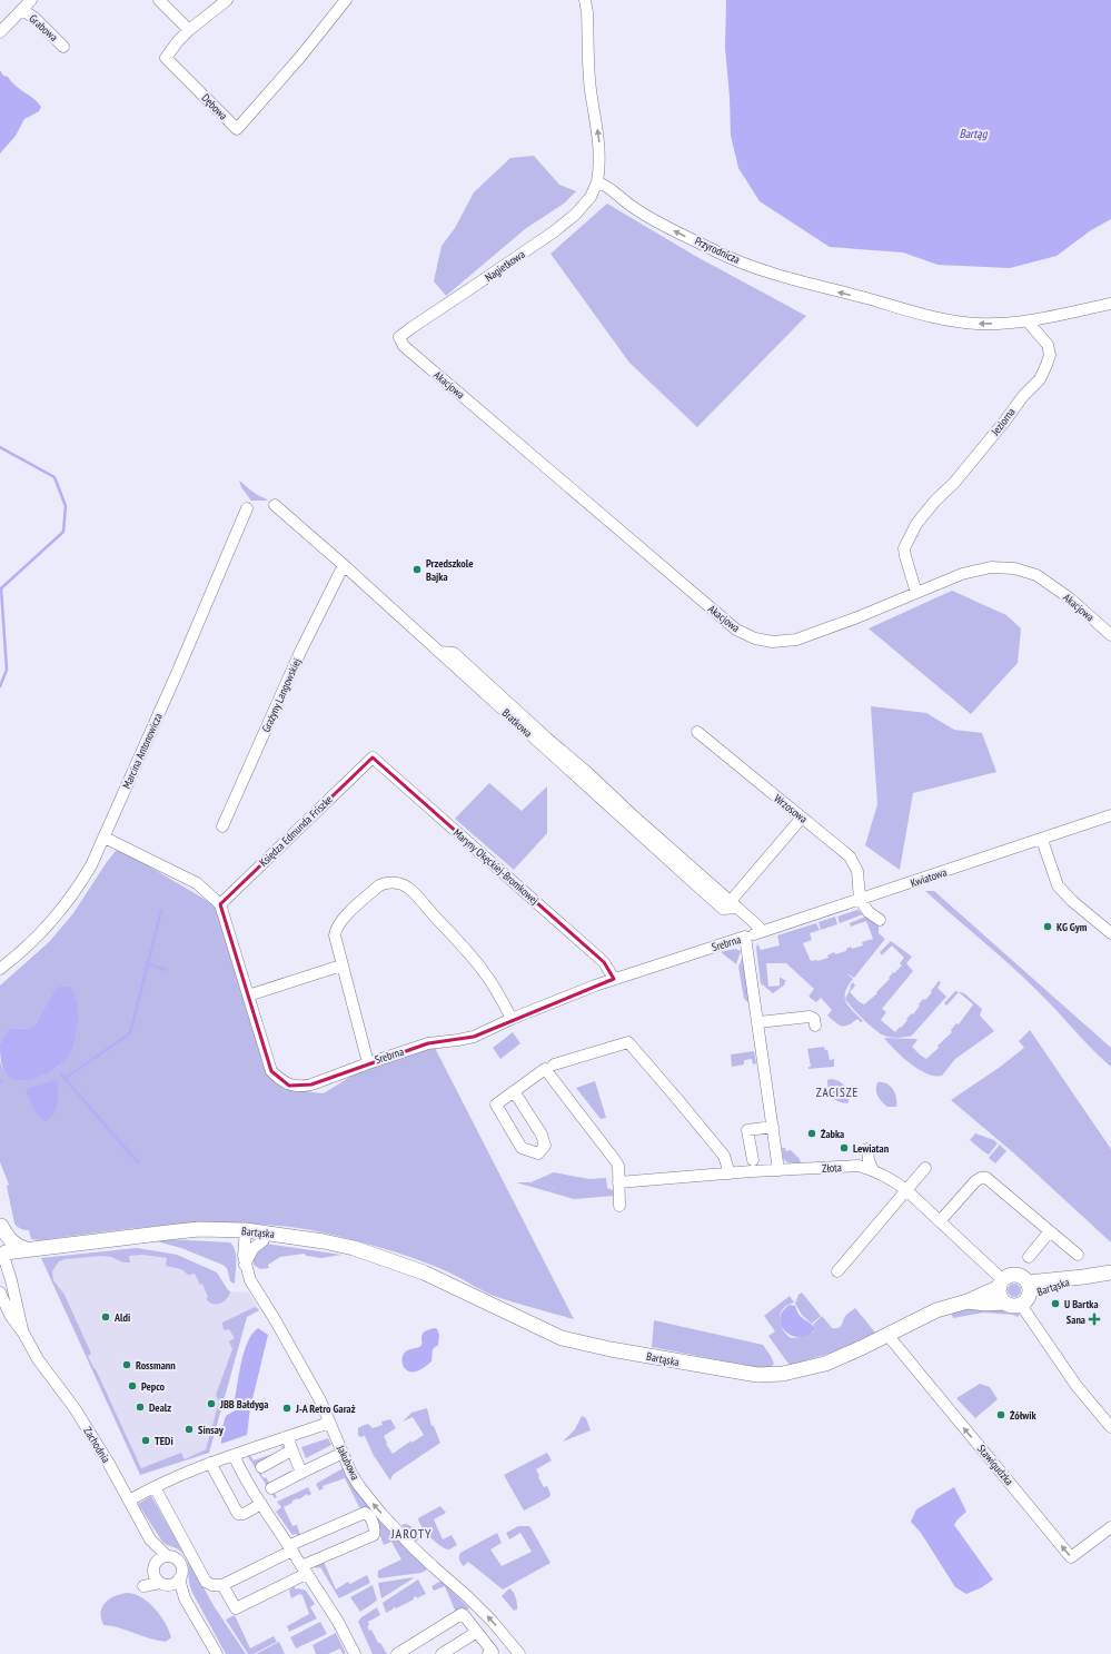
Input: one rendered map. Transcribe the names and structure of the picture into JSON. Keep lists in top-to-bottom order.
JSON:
{
  "streets": {
    "street": [
      "Grabowa",
      "Dębowa",
      "Przyrodnicza",
      "Nagietkowa",
      "Akacjowa",
      "Jeziorna",
      "Grażyny Langowskiej",
      "Marcina Antonowicza",
      "Wrzosowa",
      "Księdza Edmunda Friszke",
      "Maryny Okęckiej-Bromkowej",
      "Kwiatowa",
      "Srebrna",
      "Złota",
      "Bartąska",
      "Zachodnia",
      "Jakubowa",
      "Stawigudzka"
    ]
  },
  "crossings": [
    ["Przyrodnicza", "Nagietkowa"],
    ["Przyrodnicza", "Jeziorna"],
    ["Nagietkowa", "Akacjowa"],
    ["Akacjowa", "Jeziorna"],
    ["Wrzosowa", "Kwiatowa"],
    ["Księdza Edmunda Friszke", "Maryny Okęckiej-Bromkowej"],
    ["Maryny Okęckiej-Bromkowej", "Srebrna"],
    ["Kwiatowa", "Srebrna"],
    ["Srebrna", "Złota"],
    ["Złota", "Bartąska"],
    ["Bartąska", "Jakubowa"],
    ["Bartąska", "Stawigudzka"]
  ],
  "one_way": ["Przyrodnicza", "Stawigudzka"],
  "districts": ["ZACISZE", "JAROTY"],
  "water": ["Bartąg"],
  "places": {
    "other": [
      "Przedszkole Bajka",
      "KG Gym",
      "Żabka",
      "Lewiatan",
      "U Bartka",
      "Aldi",
      "Rossmann",
      "Pepco",
      "JBB Bałdyga",
      "Dealz",
      "J-A Retro Garaż",
      "Żółwik",
      "Sinsay",
      "TEDi"
    ],
    "health": ["Sana"]
  }
}
